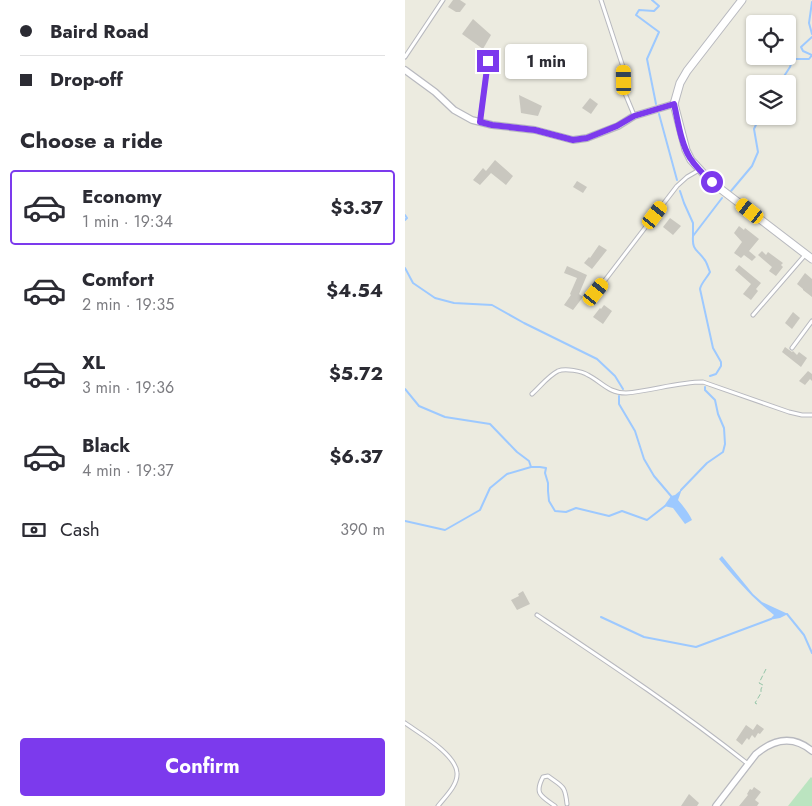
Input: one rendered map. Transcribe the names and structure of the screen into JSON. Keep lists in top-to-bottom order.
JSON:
{
  "page": {
    "banner": ["Baird Road", "Drop-off"],
    "bubble": "1 min",
    "heading": "Choose a ride",
    "list": [
      {
        "name": "Economy",
        "note": "1 min · 19:34",
        "value": "$3.37"
      },
      {
        "name": "Comfort",
        "note": "2 min · 19:35",
        "value": "$4.54"
      },
      {
        "name": "XL",
        "note": "3 min · 19:36",
        "value": "$5.72"
      },
      {
        "name": "Black",
        "note": "4 min · 19:37",
        "value": "$6.37"
      }
    ],
    "pay": ["Cash", "390 m"],
    "buttons": "Confirm"
  }
}
